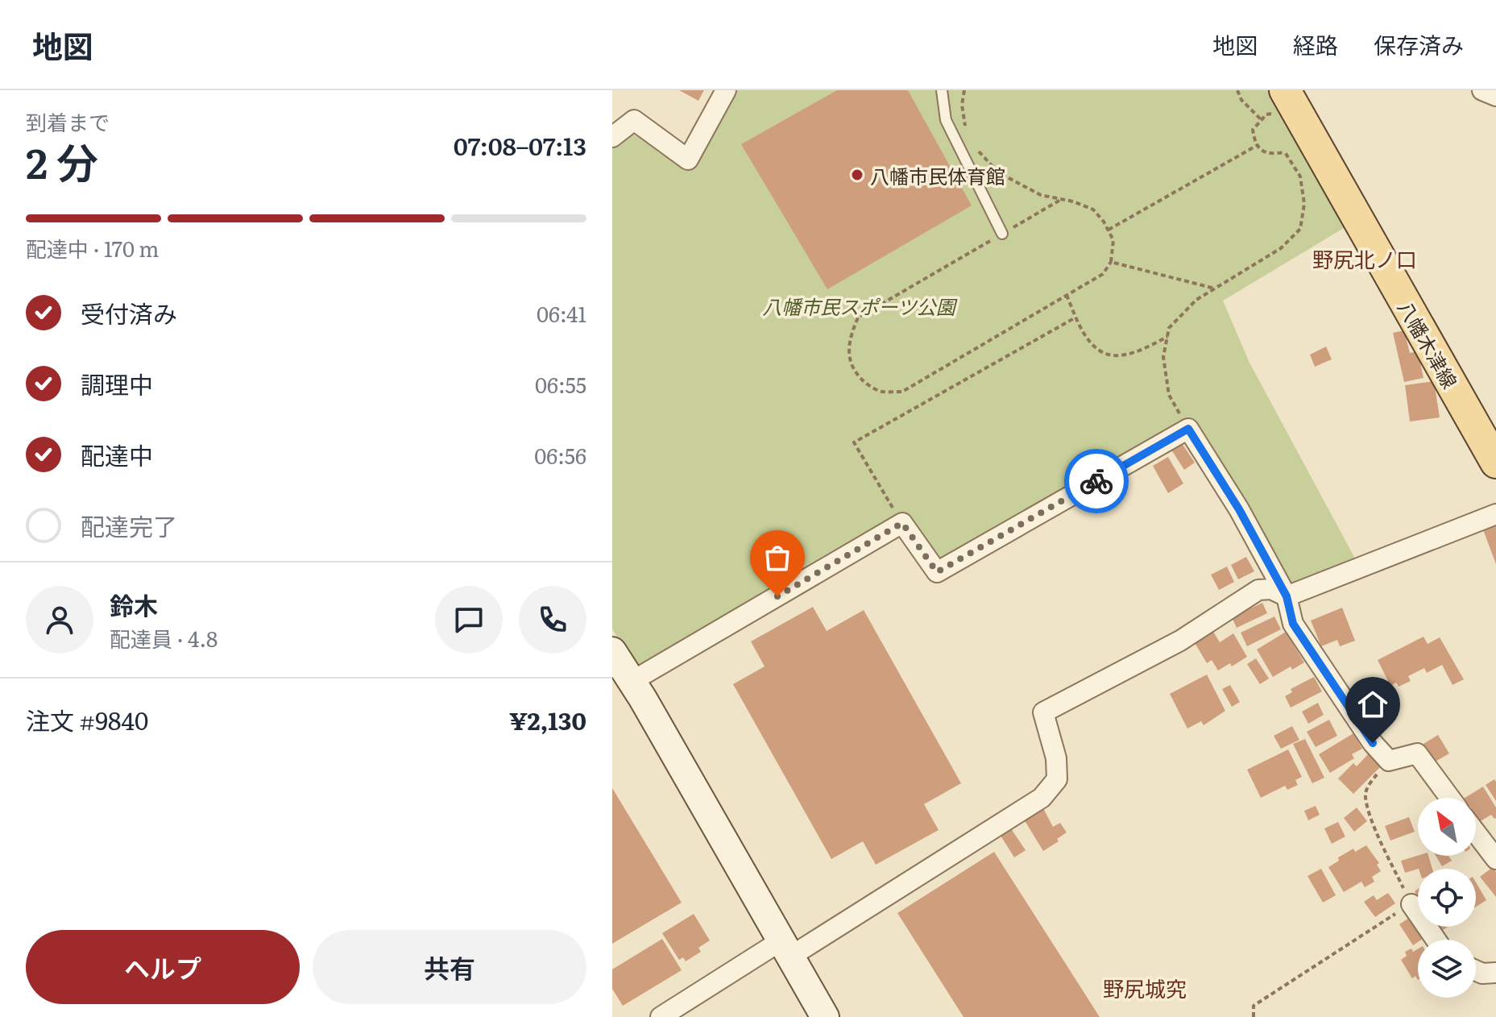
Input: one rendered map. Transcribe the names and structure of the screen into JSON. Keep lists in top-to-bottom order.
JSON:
{
  "streets": {
    "main road": ["八幡木津線"]
  },
  "districts": ["野尻北ノ口", "野尻城究"],
  "parks": ["八幡市民スポーツ公園"],
  "places": ["八幡市民体育館"],
  "north": "top left",
  "page": {
    "header": "地図",
    "nav": ["地図", "経路", "保存済み"],
    "heading": ["2 分", "到着まで", "07:08–07:13"],
    "panel": [
      "鈴木",
      "配達員 · 4.8",
      "注文 #9840",
      "¥2,130"
    ],
    "bar": "配達中 · 170 m",
    "list": [
      ["受付済み", "06:41"],
      ["調理中", "06:55"],
      ["配達中", "06:56"],
      "配達完了"
    ],
    "buttons": ["ヘルプ", "共有"]
  }
}
